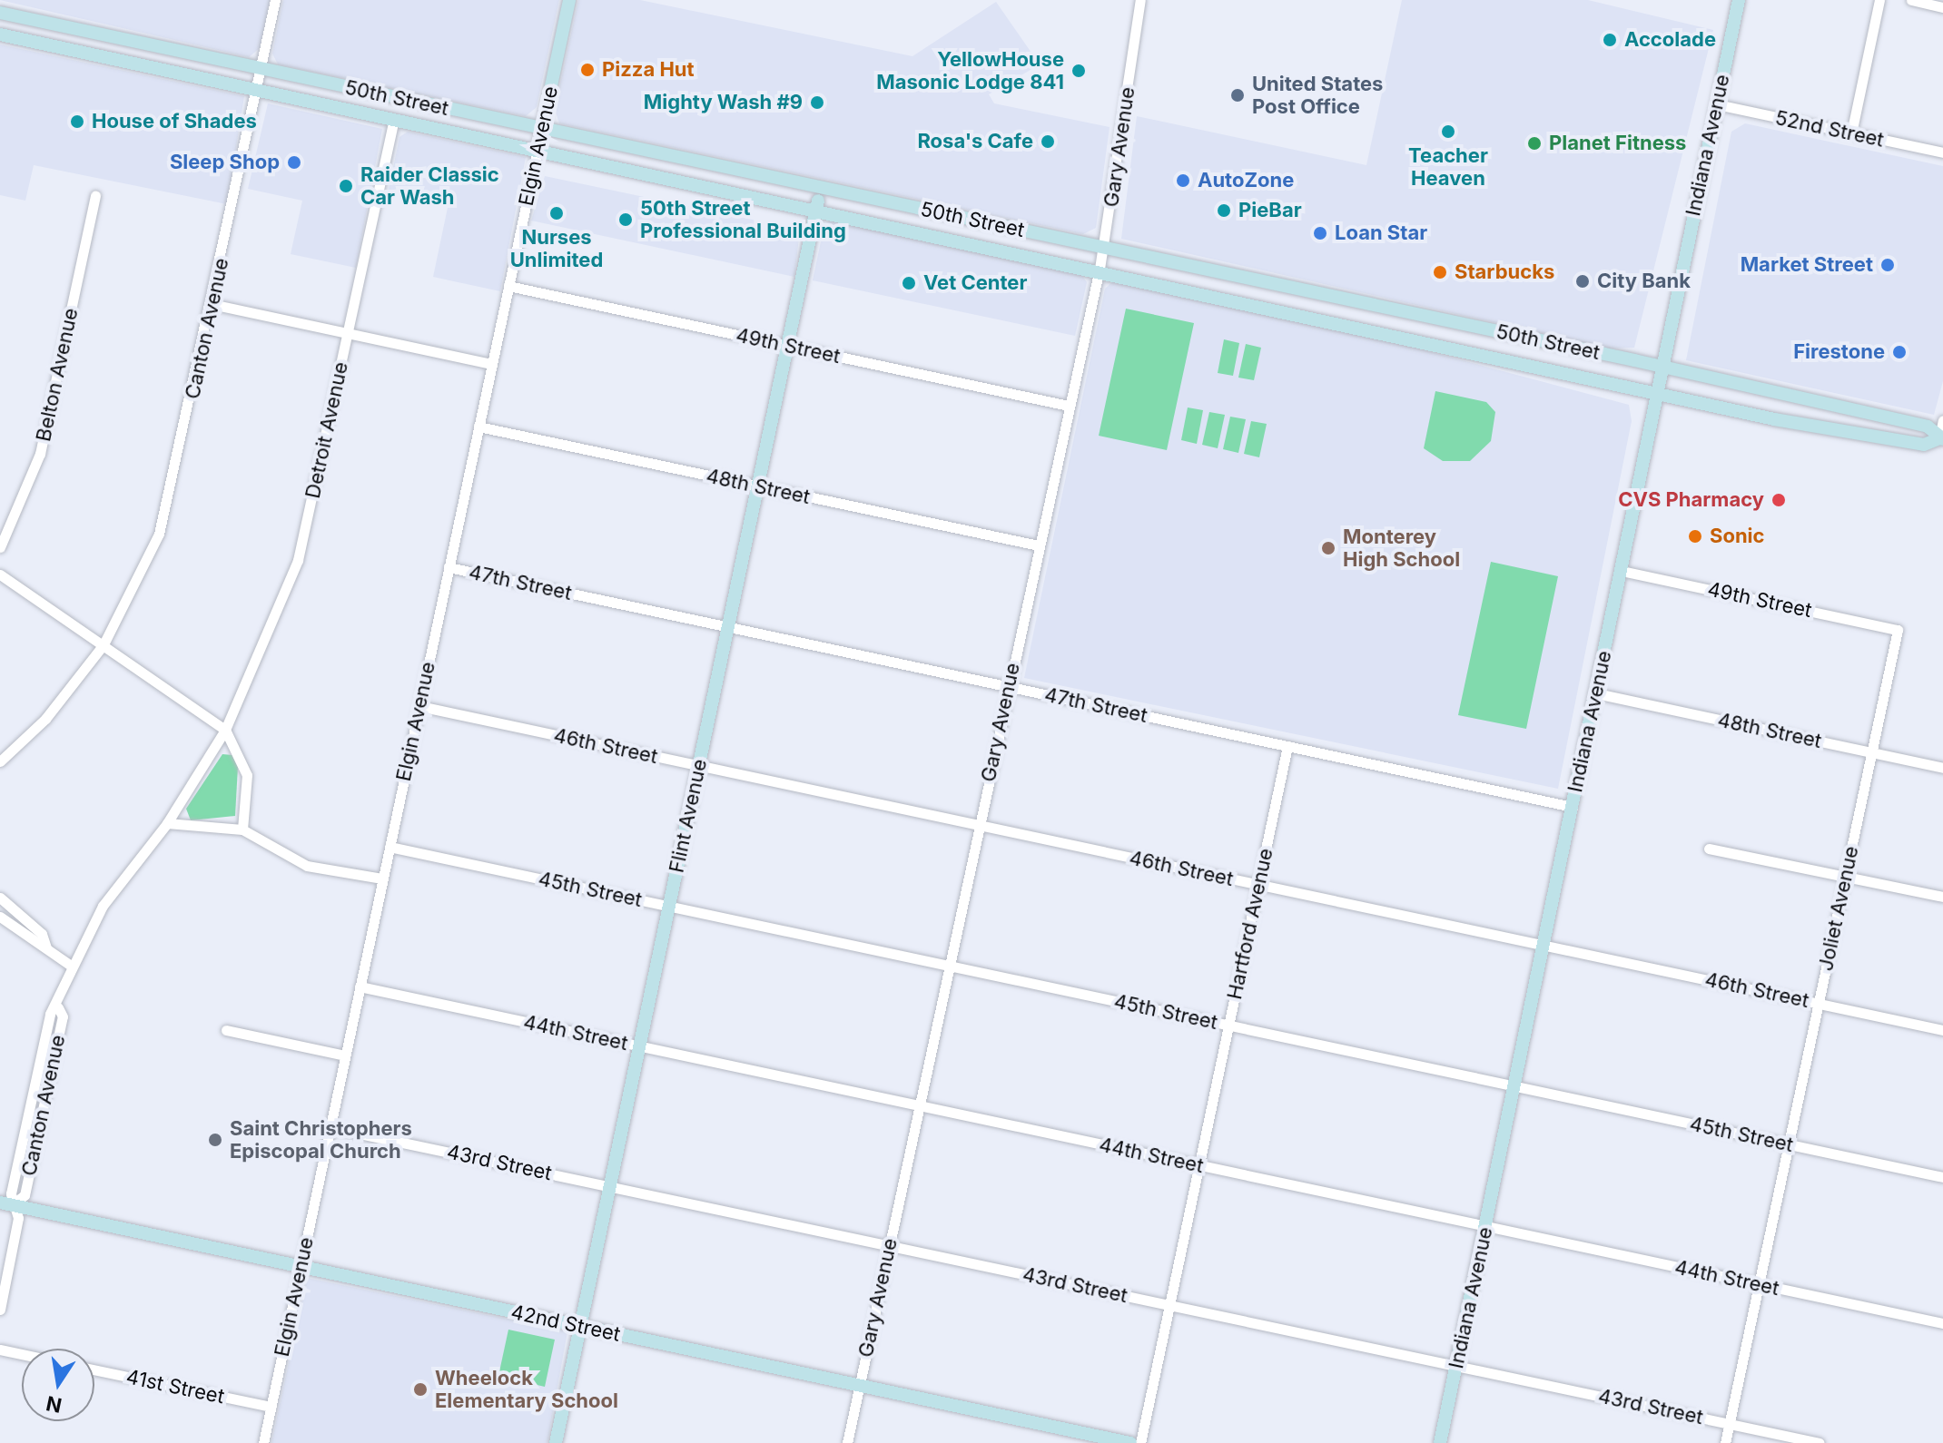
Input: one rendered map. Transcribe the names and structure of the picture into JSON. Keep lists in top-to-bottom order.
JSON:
{
  "streets": {
    "main road": [
      "50th Street",
      "Indiana Avenue",
      "Elgin Avenue",
      "Flint Avenue",
      "42nd Street"
    ],
    "street": [
      "52nd Street",
      "Gary Avenue",
      "Canton Avenue",
      "49th Street",
      "Belton Avenue",
      "Detroit Avenue",
      "48th Street",
      "47th Street",
      "46th Street",
      "45th Street",
      "Joliet Avenue",
      "Hartford Avenue",
      "44th Street",
      "43rd Street",
      "41st Street"
    ]
  },
  "crossings": [
    ["50th Street", "Indiana Avenue"],
    ["50th Street", "Elgin Avenue"],
    ["50th Street", "Gary Avenue"],
    ["50th Street", "Canton Avenue"],
    ["50th Street", "Detroit Avenue"],
    ["50th Street", "Flint Avenue"],
    ["52nd Street", "Indiana Avenue"],
    ["Indiana Avenue", "49th Street"],
    ["Indiana Avenue", "48th Street"],
    ["Indiana Avenue", "47th Street"],
    ["Indiana Avenue", "46th Street"],
    ["Indiana Avenue", "45th Street"],
    ["Indiana Avenue", "44th Street"],
    ["Indiana Avenue", "43rd Street"],
    ["Elgin Avenue", "49th Street"],
    ["Elgin Avenue", "48th Street"],
    ["Elgin Avenue", "47th Street"],
    ["Elgin Avenue", "46th Street"],
    ["Elgin Avenue", "45th Street"],
    ["Elgin Avenue", "44th Street"],
    ["Elgin Avenue", "43rd Street"],
    ["Elgin Avenue", "42nd Street"],
    ["Elgin Avenue", "41st Street"],
    ["Gary Avenue", "49th Street"],
    ["Gary Avenue", "48th Street"],
    ["Gary Avenue", "47th Street"],
    ["Gary Avenue", "46th Street"],
    ["Gary Avenue", "45th Street"],
    ["Gary Avenue", "44th Street"],
    ["Gary Avenue", "43rd Street"],
    ["Gary Avenue", "42nd Street"],
    ["Canton Avenue", "Detroit Avenue"],
    ["Canton Avenue", "42nd Street"],
    ["49th Street", "Flint Avenue"],
    ["49th Street", "Joliet Avenue"],
    ["48th Street", "Flint Avenue"],
    ["48th Street", "Joliet Avenue"],
    ["47th Street", "Flint Avenue"],
    ["47th Street", "Hartford Avenue"],
    ["46th Street", "Flint Avenue"],
    ["46th Street", "Joliet Avenue"],
    ["46th Street", "Hartford Avenue"],
    ["Flint Avenue", "45th Street"],
    ["Flint Avenue", "44th Street"],
    ["Flint Avenue", "43rd Street"],
    ["Flint Avenue", "42nd Street"],
    ["45th Street", "Joliet Avenue"],
    ["45th Street", "Hartford Avenue"],
    ["Joliet Avenue", "44th Street"],
    ["Joliet Avenue", "43rd Street"],
    ["Hartford Avenue", "44th Street"],
    ["Hartford Avenue", "43rd Street"]
  ],
  "places": [
    "Accolade",
    "Pizza Hut",
    "YellowHouse Masonic Lodge 841",
    "United States Post Office",
    "Mighty Wash #9",
    "House of Shades",
    "Teacher Heaven",
    "Rosa's Cafe",
    "Planet Fitness",
    "Sleep Shop",
    "AutoZone",
    "Raider Classic Car Wash",
    "PieBar",
    "Nurses Unlimited",
    "50th Street Professional Building",
    "Loan Star",
    "Market Street",
    "Starbucks",
    "City Bank",
    "Vet Center",
    "Firestone",
    "CVS Pharmacy",
    "Sonic",
    "Monterey High School",
    "Saint Christophers Episcopal Church",
    "Wheelock Elementary School"
  ],
  "north": "bottom"
}
